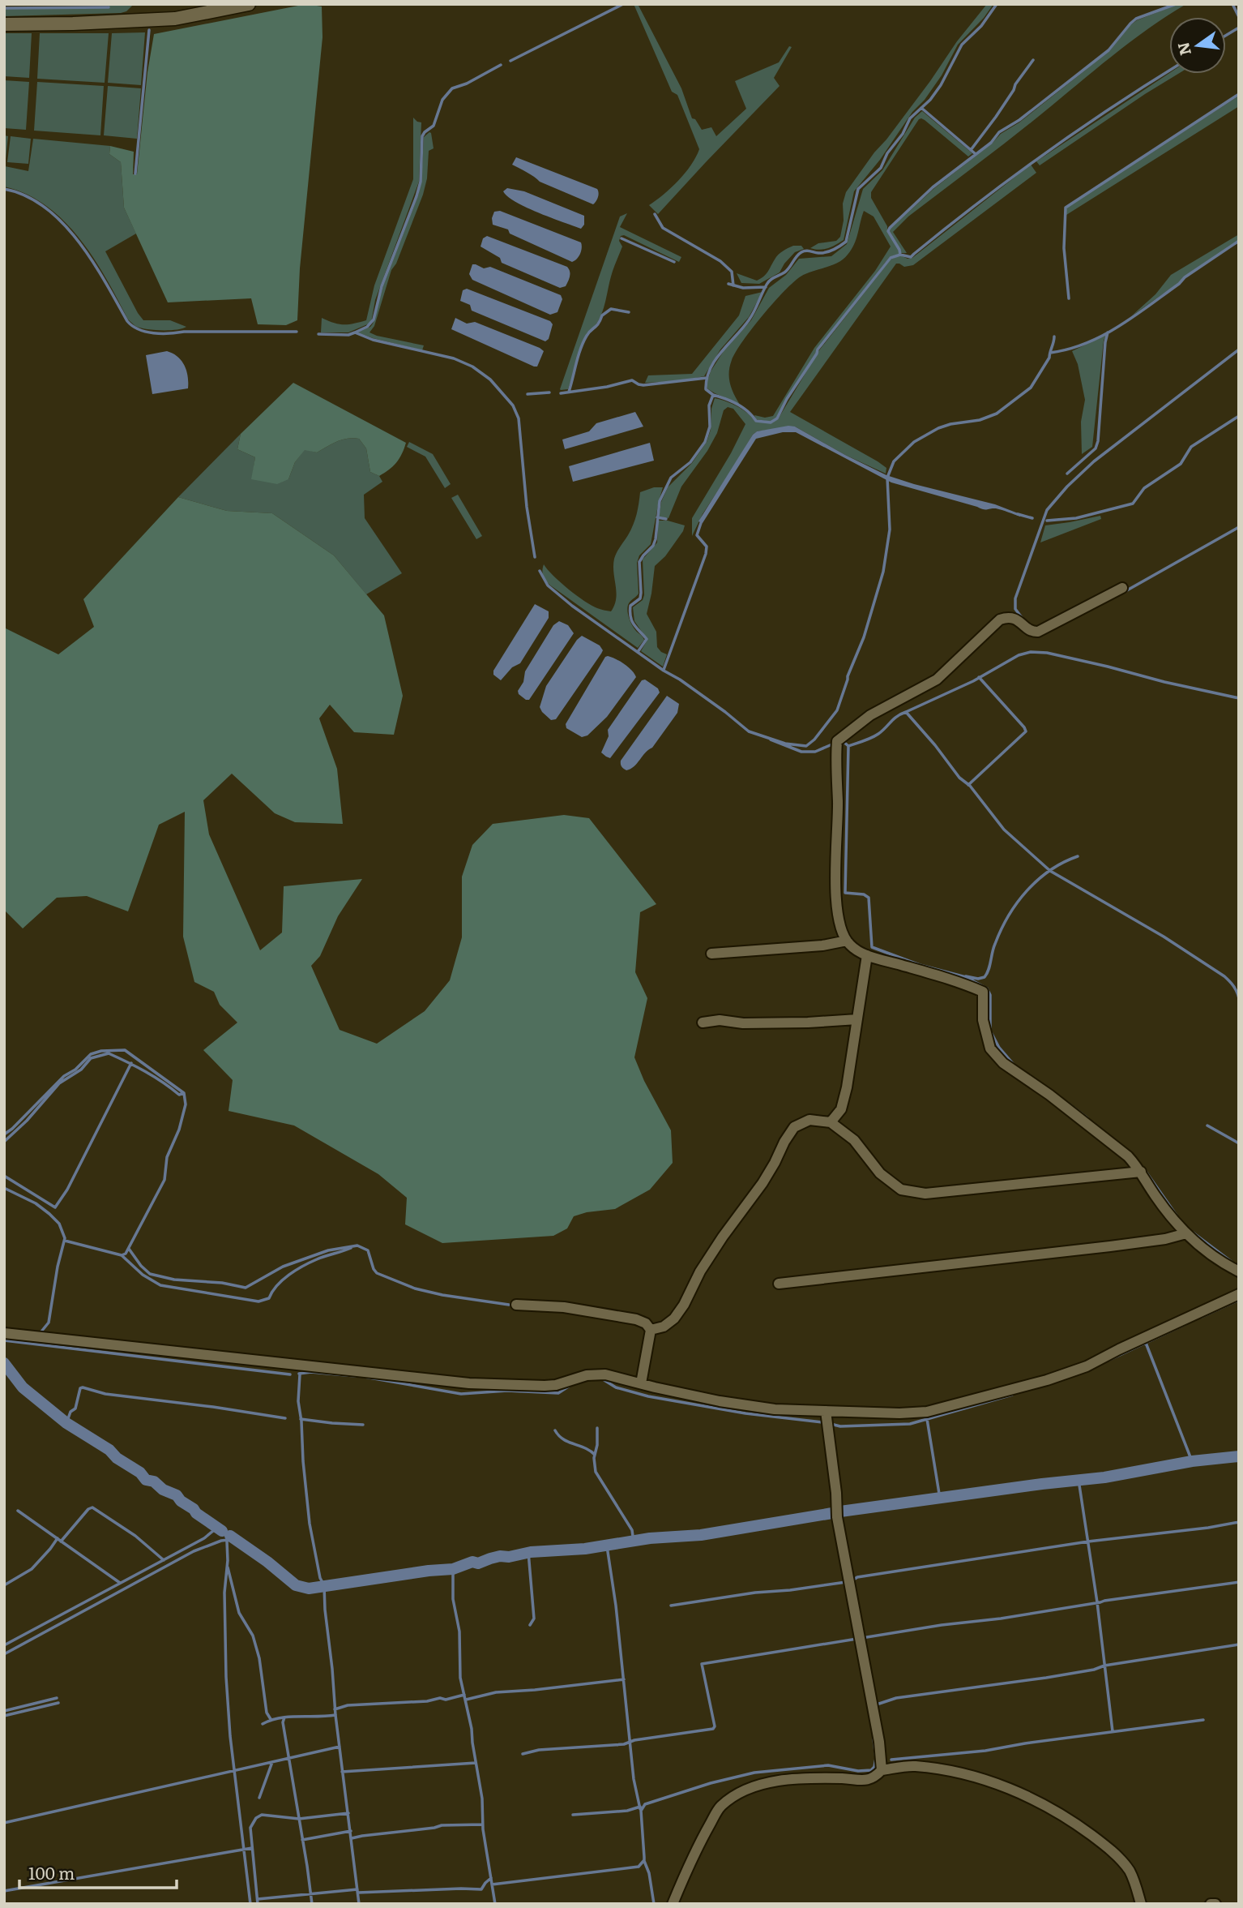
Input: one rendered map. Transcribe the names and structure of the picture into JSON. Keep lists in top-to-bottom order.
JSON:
{
  "scale_bar": "100 m",
  "north": "left"
}
